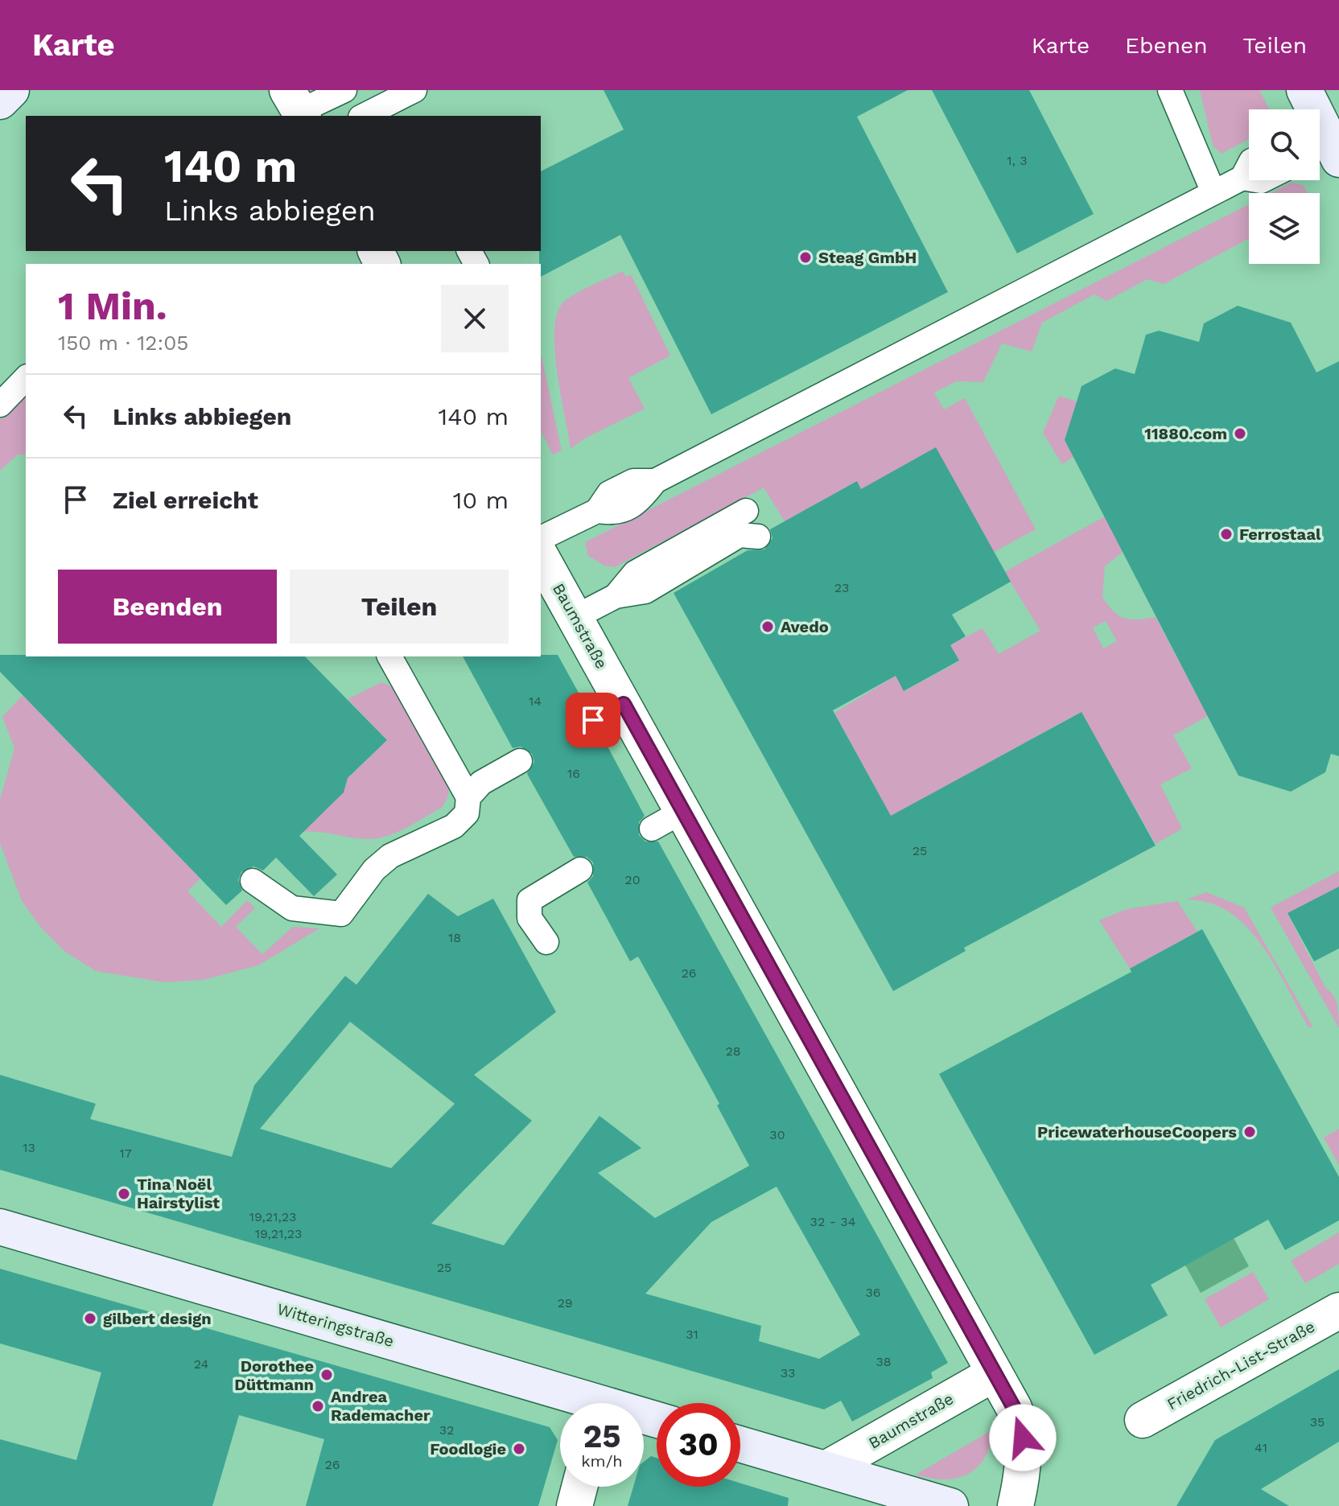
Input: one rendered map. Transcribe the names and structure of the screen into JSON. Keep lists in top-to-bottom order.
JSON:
{
  "streets": {
    "street": ["Baumstraße", "Witteringstraße", "Friedrich-List-Straße"]
  },
  "places": [
    "Steag GmbH",
    "11880.com",
    "Ferrostaal",
    "Avedo",
    "PricewaterhouseCoopers",
    "Tina Noël Hairstylist",
    "gilbert design",
    "Dorothee Düttmann",
    "Andrea Rademacher",
    "Foodlogie"
  ],
  "house_numbers": [
    "1, 3",
    "23",
    "14",
    "16",
    "25",
    "20",
    "18",
    "26",
    "28",
    "30",
    "13",
    "17",
    "19,21,23",
    "32 - 34",
    "19,21,23",
    "25",
    "36",
    "29",
    "31",
    "38",
    "24",
    "33",
    "35",
    "32",
    "41",
    "26"
  ],
  "page": {
    "header": "Karte",
    "nav": ["Karte", "Ebenen", "Teilen"],
    "turn": ["140 m", "Links abbiegen"],
    "heading": ["1 Min.", "150 m · 12:05"],
    "list": [
      {
        "name": "Links abbiegen",
        "value": "140 m"
      },
      {
        "name": "Ziel erreicht",
        "value": "10 m"
      }
    ],
    "buttons": ["Beenden", "Teilen"],
    "speed": "25 km/h",
    "limit": "30"
  }
}
